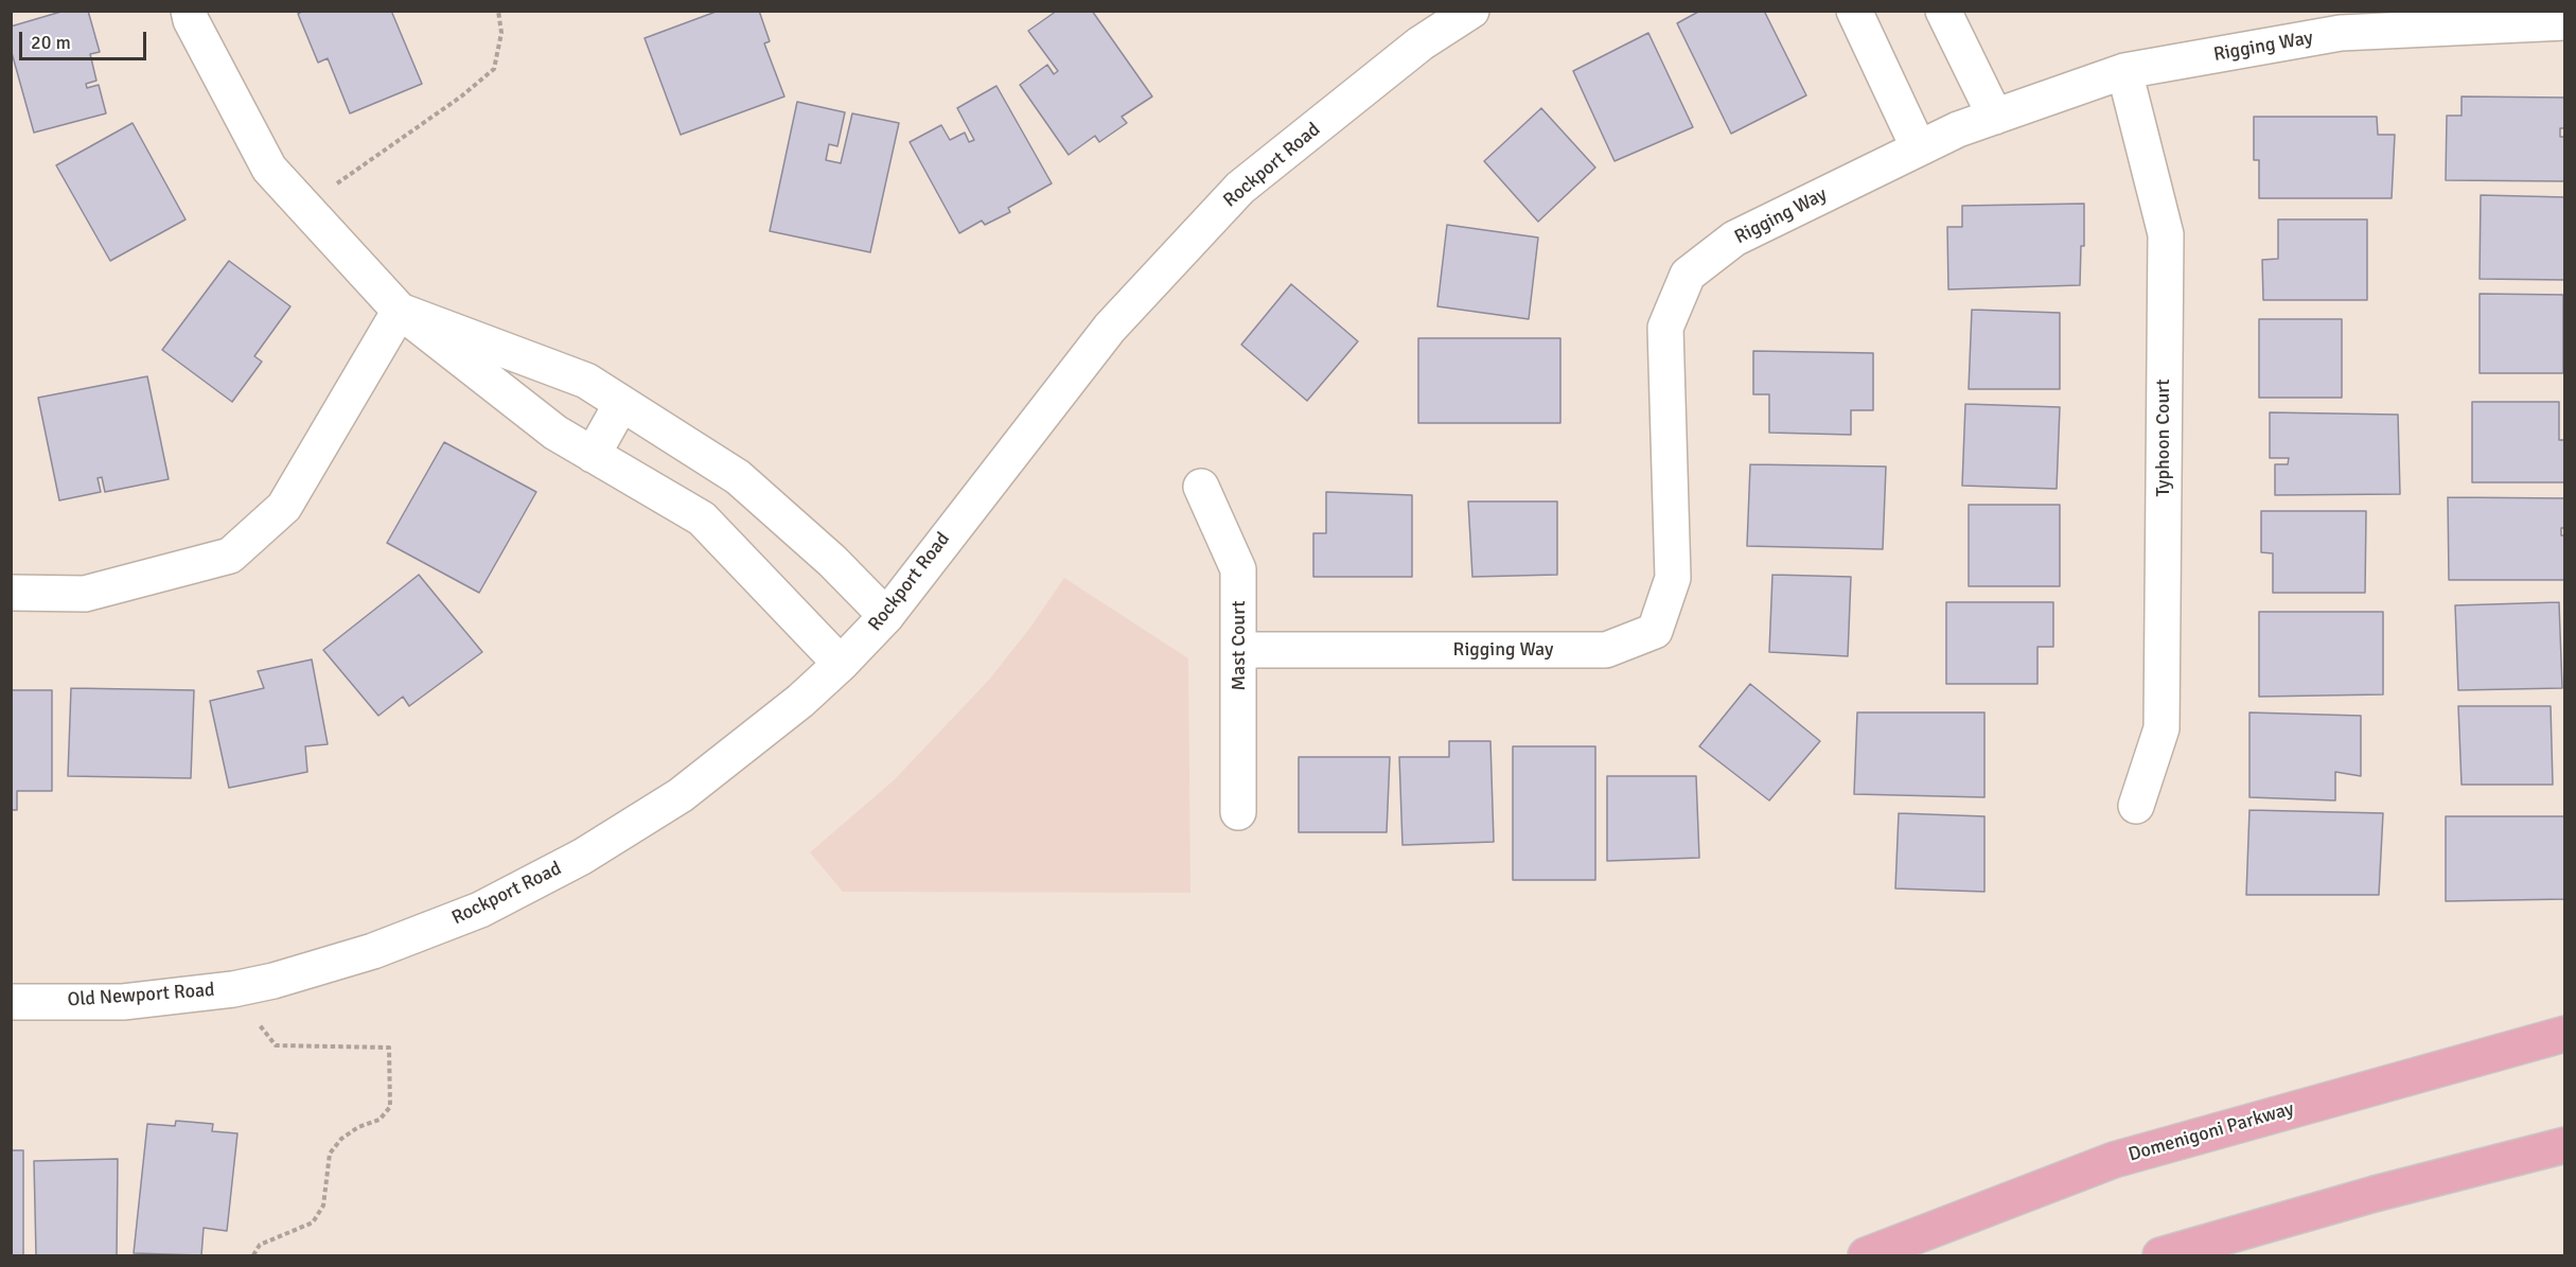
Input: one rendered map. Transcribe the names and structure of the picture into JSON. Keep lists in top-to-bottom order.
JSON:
{
  "streets": {
    "main road": ["Domenigoni Parkway"],
    "street": [
      "Rigging Way",
      "Rockport Road",
      "Typhoon Court",
      "Mast Court",
      "Old Newport Road"
    ]
  },
  "crossings": [
    ["Rigging Way", "Typhoon Court"],
    ["Rigging Way", "Mast Court"],
    ["Rockport Road", "Old Newport Road"]
  ],
  "scale_bar": "20 m"
}
